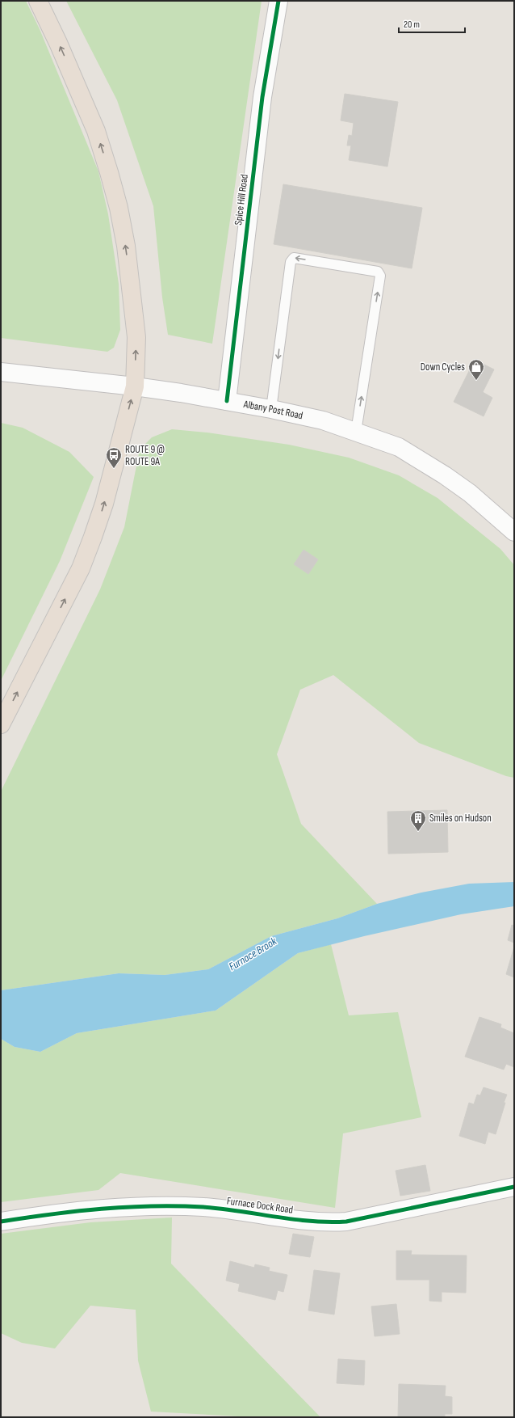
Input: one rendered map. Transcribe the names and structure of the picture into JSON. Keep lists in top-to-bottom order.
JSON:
{
  "streets": {
    "street": ["Spice Hill Road", "Albany Post Road", "Furnace Dock Road"]
  },
  "crossings": [
    ["Spice Hill Road", "Albany Post Road"]
  ],
  "water": ["Furnace Brook"],
  "places": {
    "shop": ["Down Cycles"],
    "bus stop": ["ROUTE 9 @ ROUTE 9A"],
    "building": ["Smiles on Hudson"]
  },
  "scale_bar": "20 m"
}
